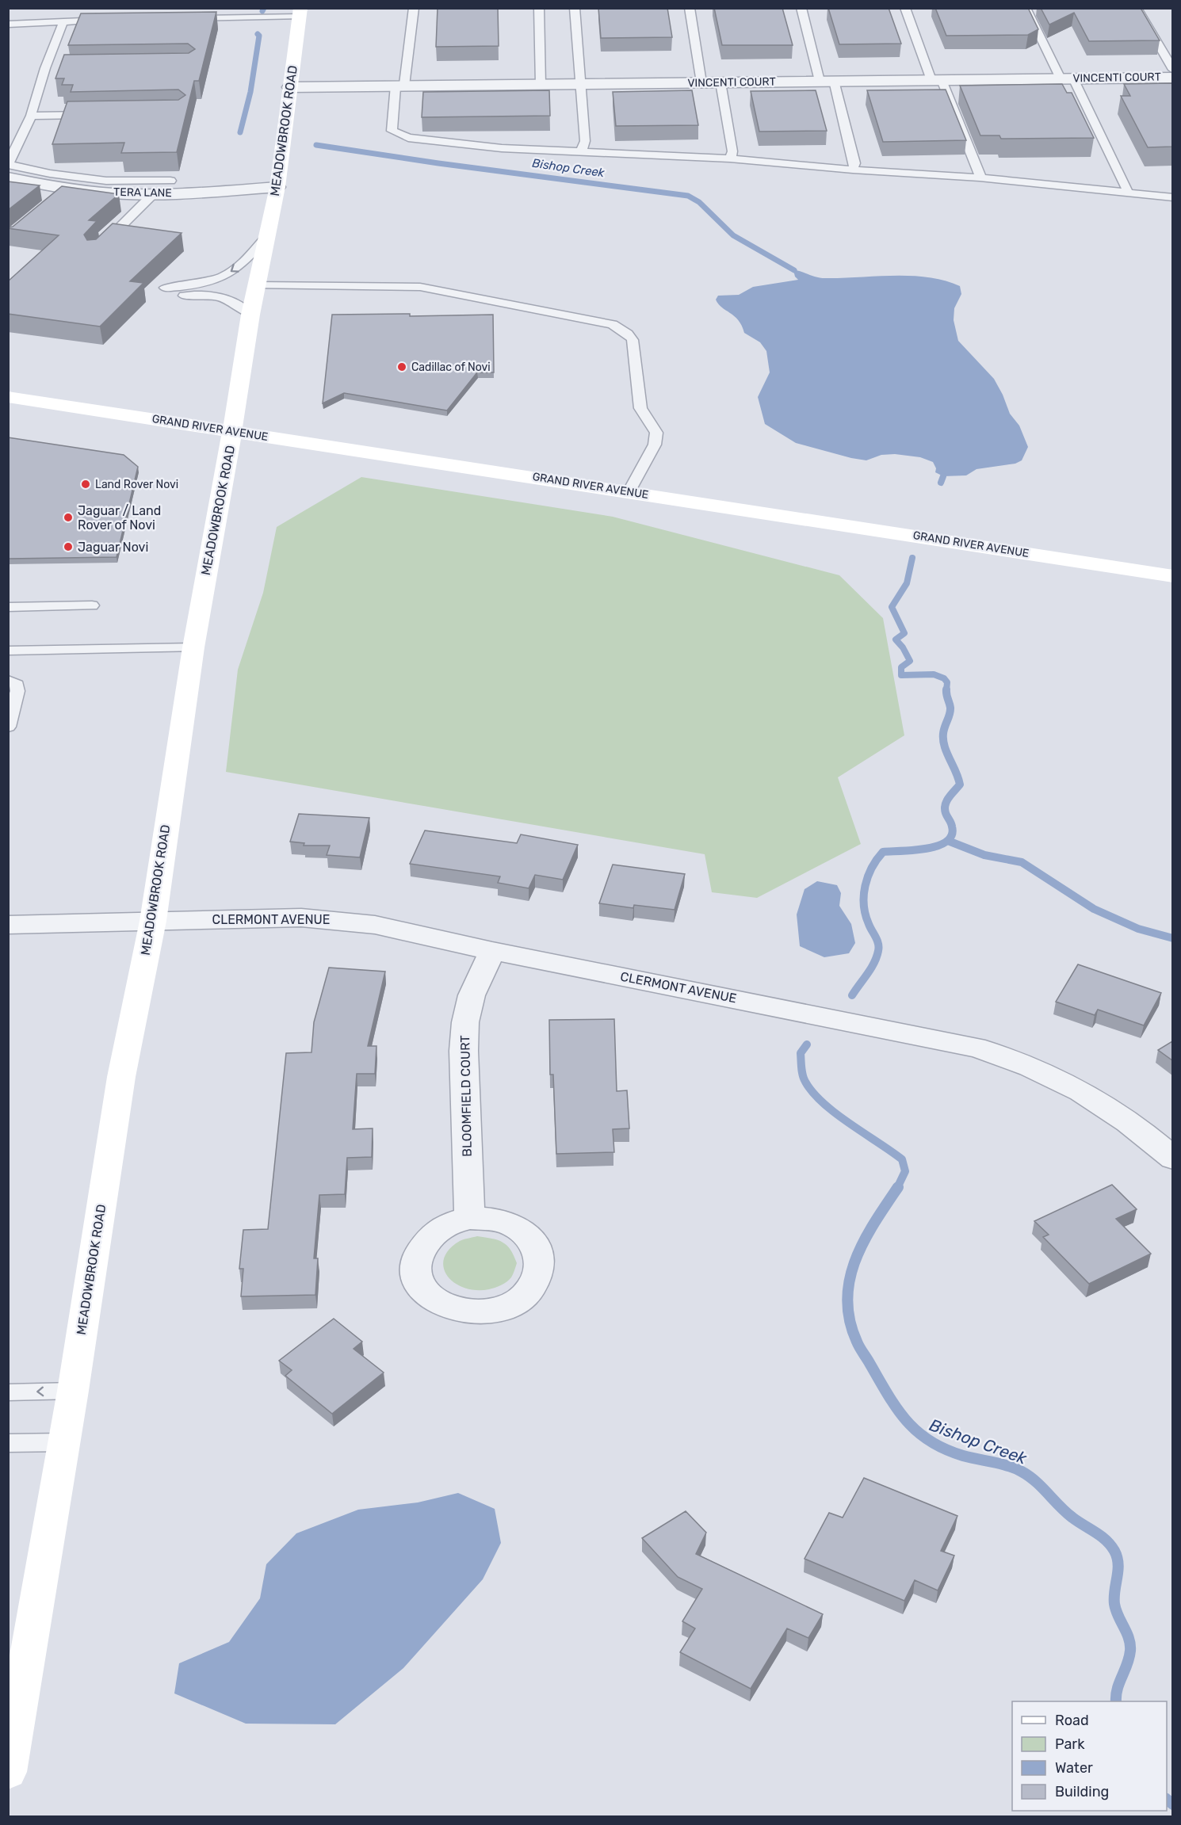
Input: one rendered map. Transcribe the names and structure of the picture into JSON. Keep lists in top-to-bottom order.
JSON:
{
  "streets": {
    "street": [
      "VINCENTI COURT",
      "MEADOWBROOK ROAD",
      "TERA LANE",
      "GRAND RIVER AVENUE",
      "CLERMONT AVENUE",
      "BLOOMFIELD COURT"
    ]
  },
  "crossings": [
    ["VINCENTI COURT", "MEADOWBROOK ROAD"],
    ["MEADOWBROOK ROAD", "TERA LANE"],
    ["MEADOWBROOK ROAD", "GRAND RIVER AVENUE"],
    ["MEADOWBROOK ROAD", "CLERMONT AVENUE"],
    ["CLERMONT AVENUE", "BLOOMFIELD COURT"]
  ],
  "water": ["Bishop Creek"],
  "places": [
    "Cadillac of Novi",
    "Land Rover Novi",
    "Jaguar / Land Rover of Novi",
    "Jaguar Novi"
  ],
  "legend": [
    "Road",
    "Park",
    "Water",
    "Building"
  ]
}
